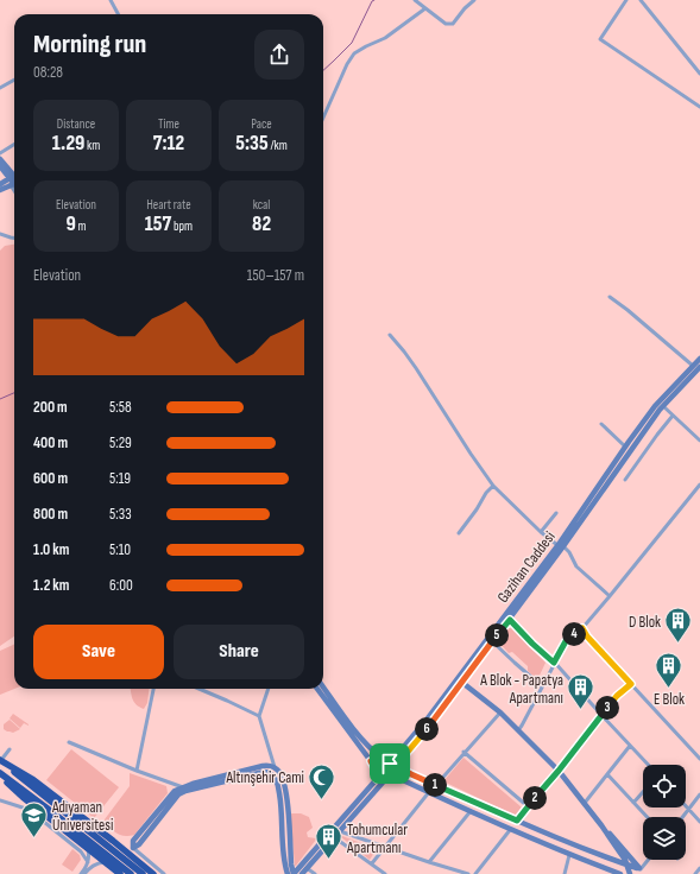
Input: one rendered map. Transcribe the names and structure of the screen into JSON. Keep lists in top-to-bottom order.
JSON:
{
  "streets": {
    "main road": ["Gazihan Caddesi"]
  },
  "places": {
    "building": [
      "D Blok",
      "E Blok",
      "A Blok - Papatya Apartmanı",
      "Tohumcular Apartmanı"
    ],
    "mosque": ["Altınşehir Cami"],
    "school or university": ["Adıyaman Üniversitesi"]
  },
  "page": {
    "heading": ["Morning run", "08:28"],
    "stats": [
      ["Distance", "1.29 km"],
      ["Time", "7:12"],
      ["Pace", "5:35 /km"],
      ["Elevation", "9 m"],
      ["Heart rate", "157 bpm"],
      ["kcal", "82"]
    ],
    "chart": ["Elevation", "150–157 m"],
    "list": [
      {
        "name": "200 m",
        "note": "5:58"
      },
      {
        "name": "400 m",
        "note": "5:29"
      },
      {
        "name": "600 m",
        "note": "5:19"
      },
      {
        "name": "800 m",
        "note": "5:33"
      },
      {
        "name": "1.0 km",
        "note": "5:10"
      },
      {
        "name": "1.2 km",
        "note": "6:00"
      }
    ],
    "buttons": ["Save", "Share"],
    "pins": [
      "4",
      "5",
      "3",
      "6",
      "1",
      "2"
    ]
  }
}
